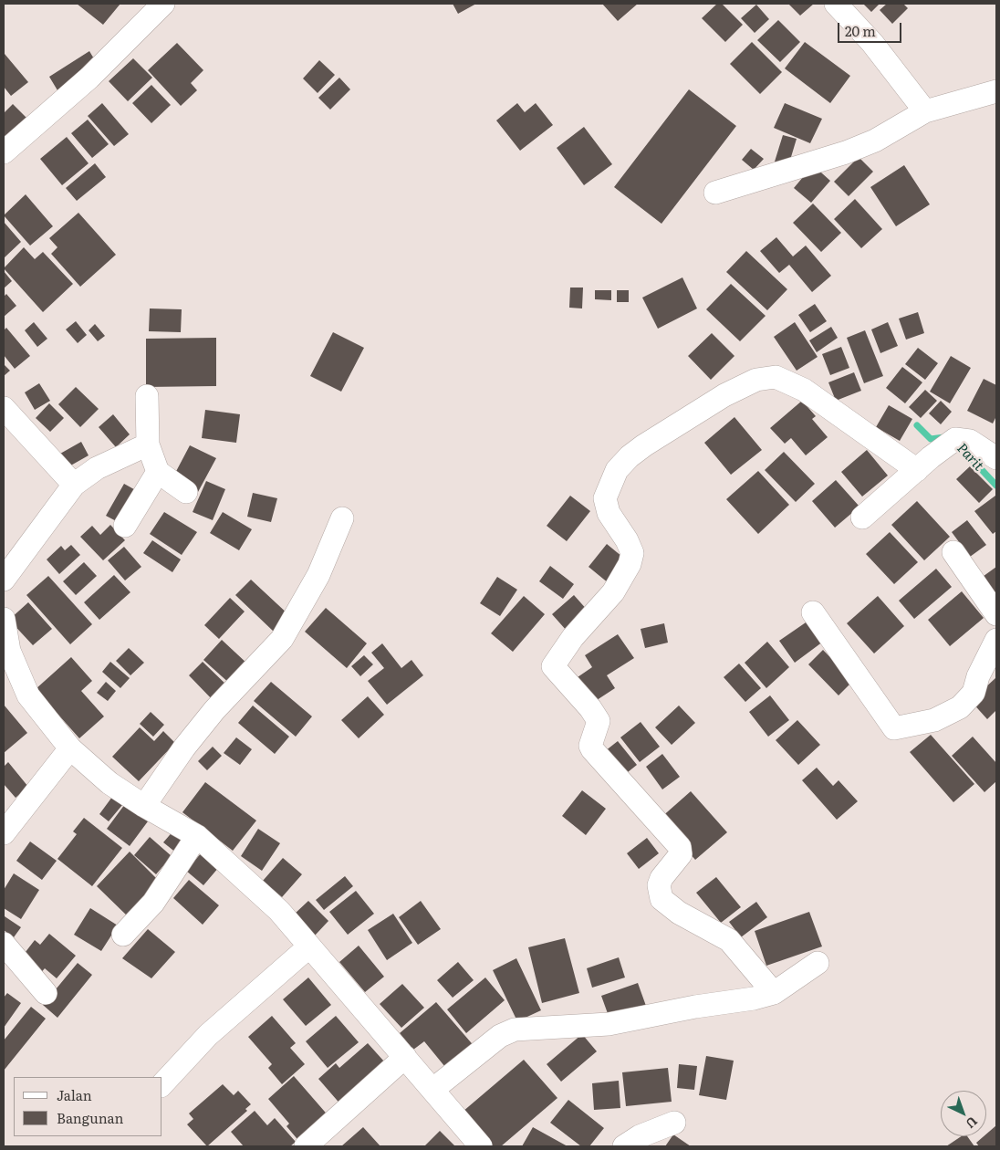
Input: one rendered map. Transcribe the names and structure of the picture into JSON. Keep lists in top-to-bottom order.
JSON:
{
  "water": ["Parit"],
  "legend": ["Jalan", "Bangunan"],
  "scale_bar": "20 m",
  "north": "bottom right"
}
